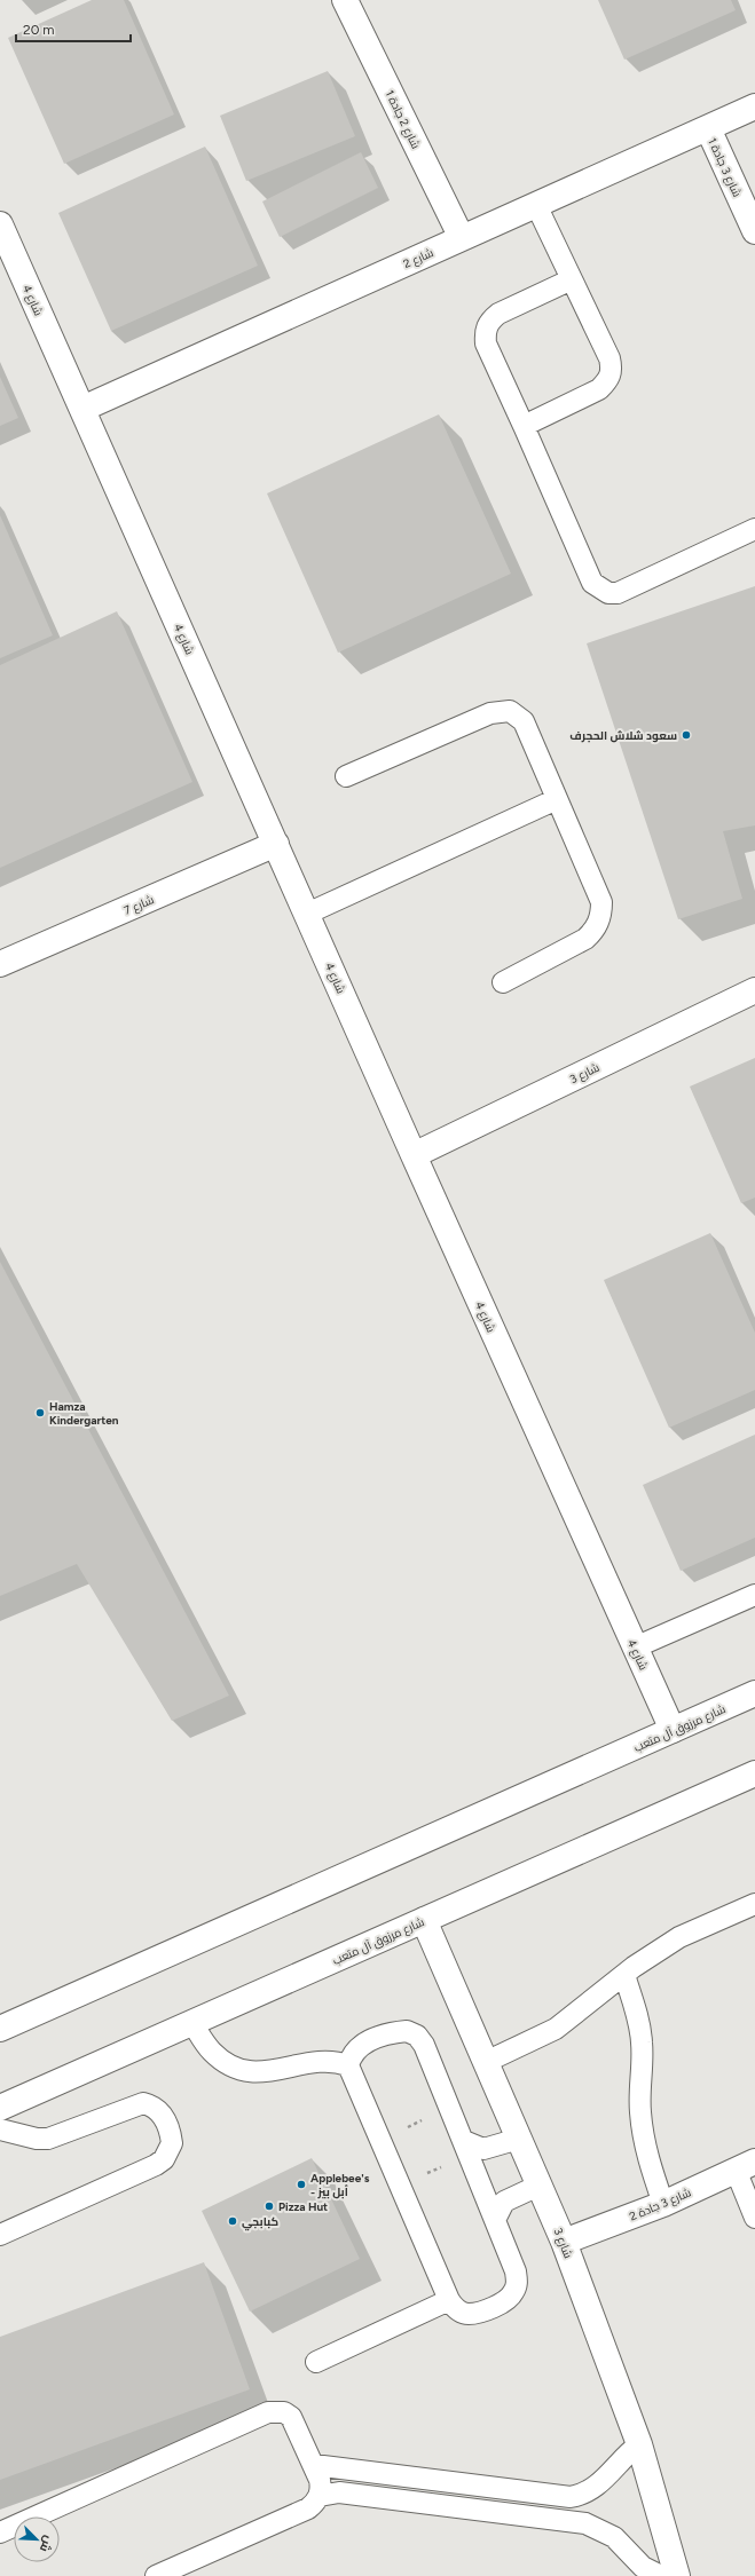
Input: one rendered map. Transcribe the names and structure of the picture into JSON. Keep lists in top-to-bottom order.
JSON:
{
  "streets": {
    "street": [
      "شارع 2 جادة 1",
      "شارع 3 جادة 1",
      "شارع 2",
      "شارع 4",
      "شارع 7",
      "شارع 3",
      "شارع مرزوق آل متعب",
      "شارع 3 جادة 2"
    ]
  },
  "crossings": [
    ["شارع 2 جادة 1", "شارع 2"],
    ["شارع 3 جادة 1", "شارع 2"],
    ["شارع 2", "شارع 4"],
    ["شارع 4", "شارع 7"],
    ["شارع 4", "شارع 3"],
    ["شارع 4", "شارع مرزوق آل متعب"],
    ["شارع 3", "شارع مرزوق آل متعب"],
    ["شارع 3", "شارع 3 جادة 2"]
  ],
  "places": [
    "سعود شلاش الحجرف",
    "Hamza Kindergarten",
    "Applebee's - أبل بيز",
    "Pizza Hut",
    "كبابجي"
  ],
  "scale_bar": "20 m",
  "north": "bottom right"
}
